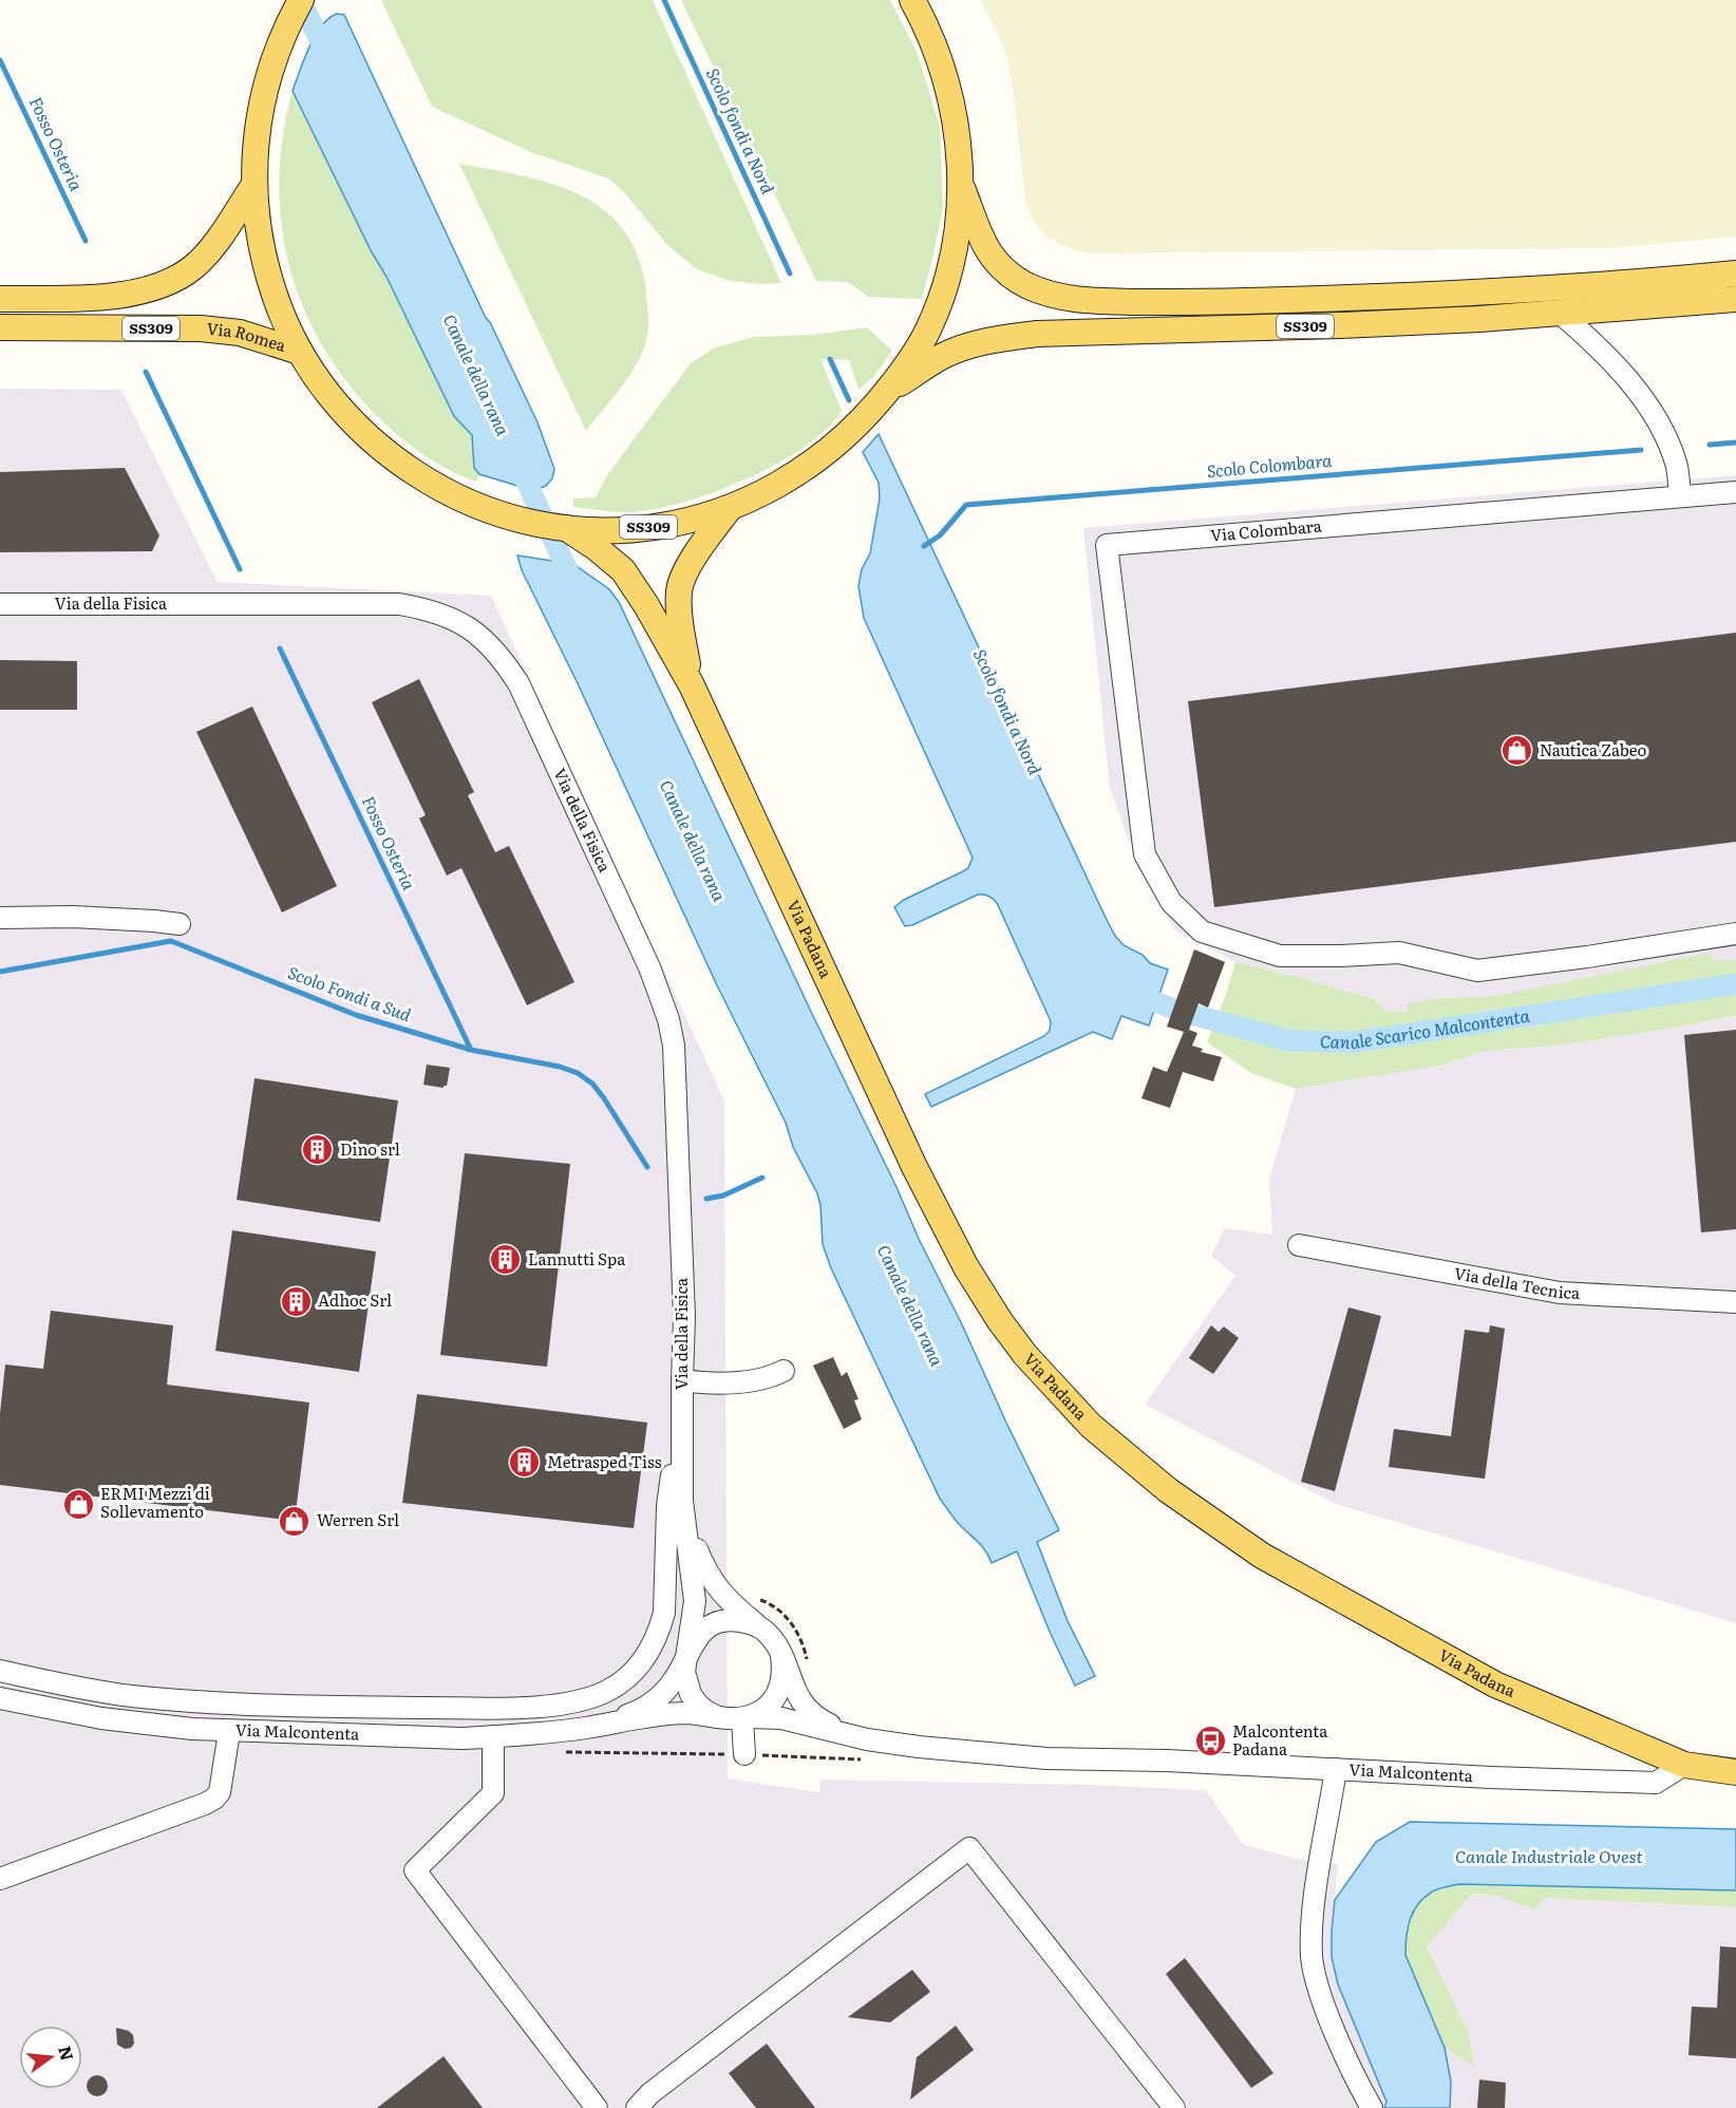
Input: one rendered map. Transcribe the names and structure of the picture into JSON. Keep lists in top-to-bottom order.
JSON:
{
  "streets": {
    "main road": ["SS309", "Via Romea", "Via Padana"],
    "street": [
      "Via Colombara",
      "Via della Fisica",
      "Via della Tecnica",
      "Via Malcontenta"
    ]
  },
  "crossings": [
    ["SS309", "Via Romea"],
    ["SS309", "Via Padana"],
    ["Via della Fisica", "Via Malcontenta"],
    ["Via Padana", "Via Malcontenta"]
  ],
  "water": [
    "Scolo fondi a Nord",
    "Fosso Osteria",
    "Canale della rana",
    "Scolo Colombara",
    "Scolo Fondi a Sud",
    "Canale Scarico Malcontenta",
    "Canale Industriale Ovest"
  ],
  "places": {
    "shop": ["Nautica Zabeo", "ERMI Mezzi di Sollevamento", "Werren Srl"],
    "building": [
      "Dino srl",
      "Lannutti Spa",
      "Adhoc Srl",
      "Metrasped Tiss"
    ],
    "bus stop": ["Malcontenta Padana"]
  },
  "north": "right"
}
